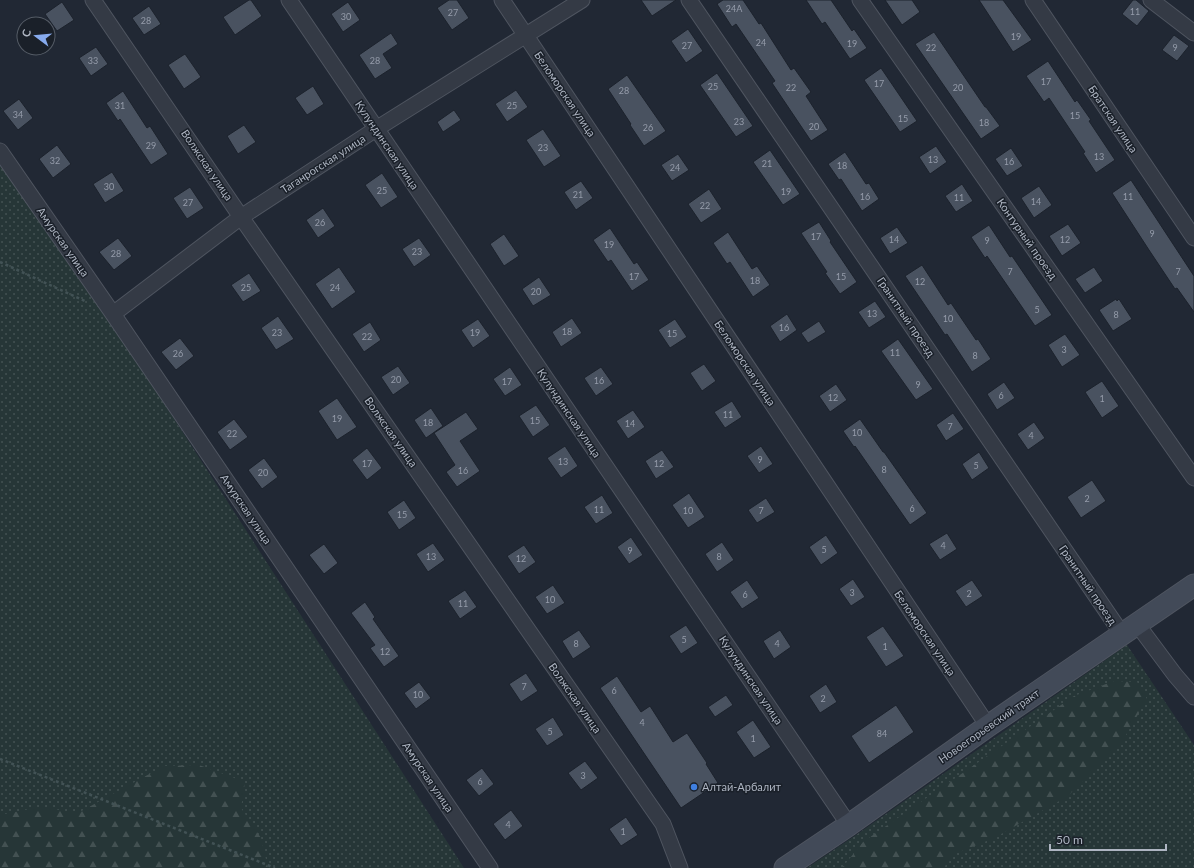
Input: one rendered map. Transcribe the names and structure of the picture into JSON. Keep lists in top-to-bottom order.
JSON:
{
  "streets": {
    "main road": ["Новоегорьевский тракт"],
    "street": [
      "Беломорская улица",
      "Братская улица",
      "Кулундинская улица",
      "Таганрогская улица",
      "Волжская улица",
      "Контурный проезд",
      "Амурская улица",
      "Гранитный проезд"
    ]
  },
  "crossings": [
    ["Беломорская улица", "Таганрогская улица"],
    ["Беломорская улица", "Новоегорьевский тракт"],
    ["Кулундинская улица", "Таганрогская улица"],
    ["Кулундинская улица", "Новоегорьевский тракт"],
    ["Таганрогская улица", "Волжская улица"],
    ["Таганрогская улица", "Амурская улица"],
    ["Гранитный проезд", "Новоегорьевский тракт"]
  ],
  "places": ["Алтай-Арбалит"],
  "house_numbers": [
    "24А",
    "11",
    "27",
    "30",
    "28",
    "19",
    "24",
    "19",
    "27",
    "22",
    "9",
    "33",
    "28",
    "17",
    "17",
    "25",
    "22",
    "20",
    "28",
    "31",
    "25",
    "34",
    "15",
    "15",
    "23",
    "18",
    "20",
    "26",
    "29",
    "23",
    "13",
    "13",
    "32",
    "16",
    "21",
    "18",
    "24",
    "30",
    "25",
    "19",
    "21",
    "16",
    "11",
    "11",
    "14",
    "27",
    "22",
    "26",
    "9",
    "17",
    "14",
    "12",
    "9",
    "19",
    "23",
    "28",
    "7",
    "7",
    "17",
    "15",
    "18",
    "12",
    "25",
    "24",
    "20",
    "5",
    "13",
    "8",
    "10",
    "16",
    "18",
    "23",
    "19",
    "15",
    "22",
    "3",
    "11",
    "26",
    "8",
    "20",
    "16",
    "17",
    "9",
    "6",
    "12",
    "1",
    "11",
    "19",
    "15",
    "18",
    "14",
    "7",
    "10",
    "22",
    "4",
    "9",
    "13",
    "17",
    "12",
    "5",
    "8",
    "16",
    "20",
    "2",
    "6",
    "11",
    "10",
    "7",
    "15",
    "4",
    "5",
    "9",
    "13",
    "8",
    "12",
    "3",
    "2",
    "6",
    "10",
    "11",
    "5",
    "8",
    "4",
    "1",
    "12",
    "7",
    "6",
    "10",
    "2",
    "4",
    "5",
    "84",
    "1",
    "3",
    "6",
    "4",
    "1"
  ],
  "scale_bar": "50 m",
  "north": "left"
}
